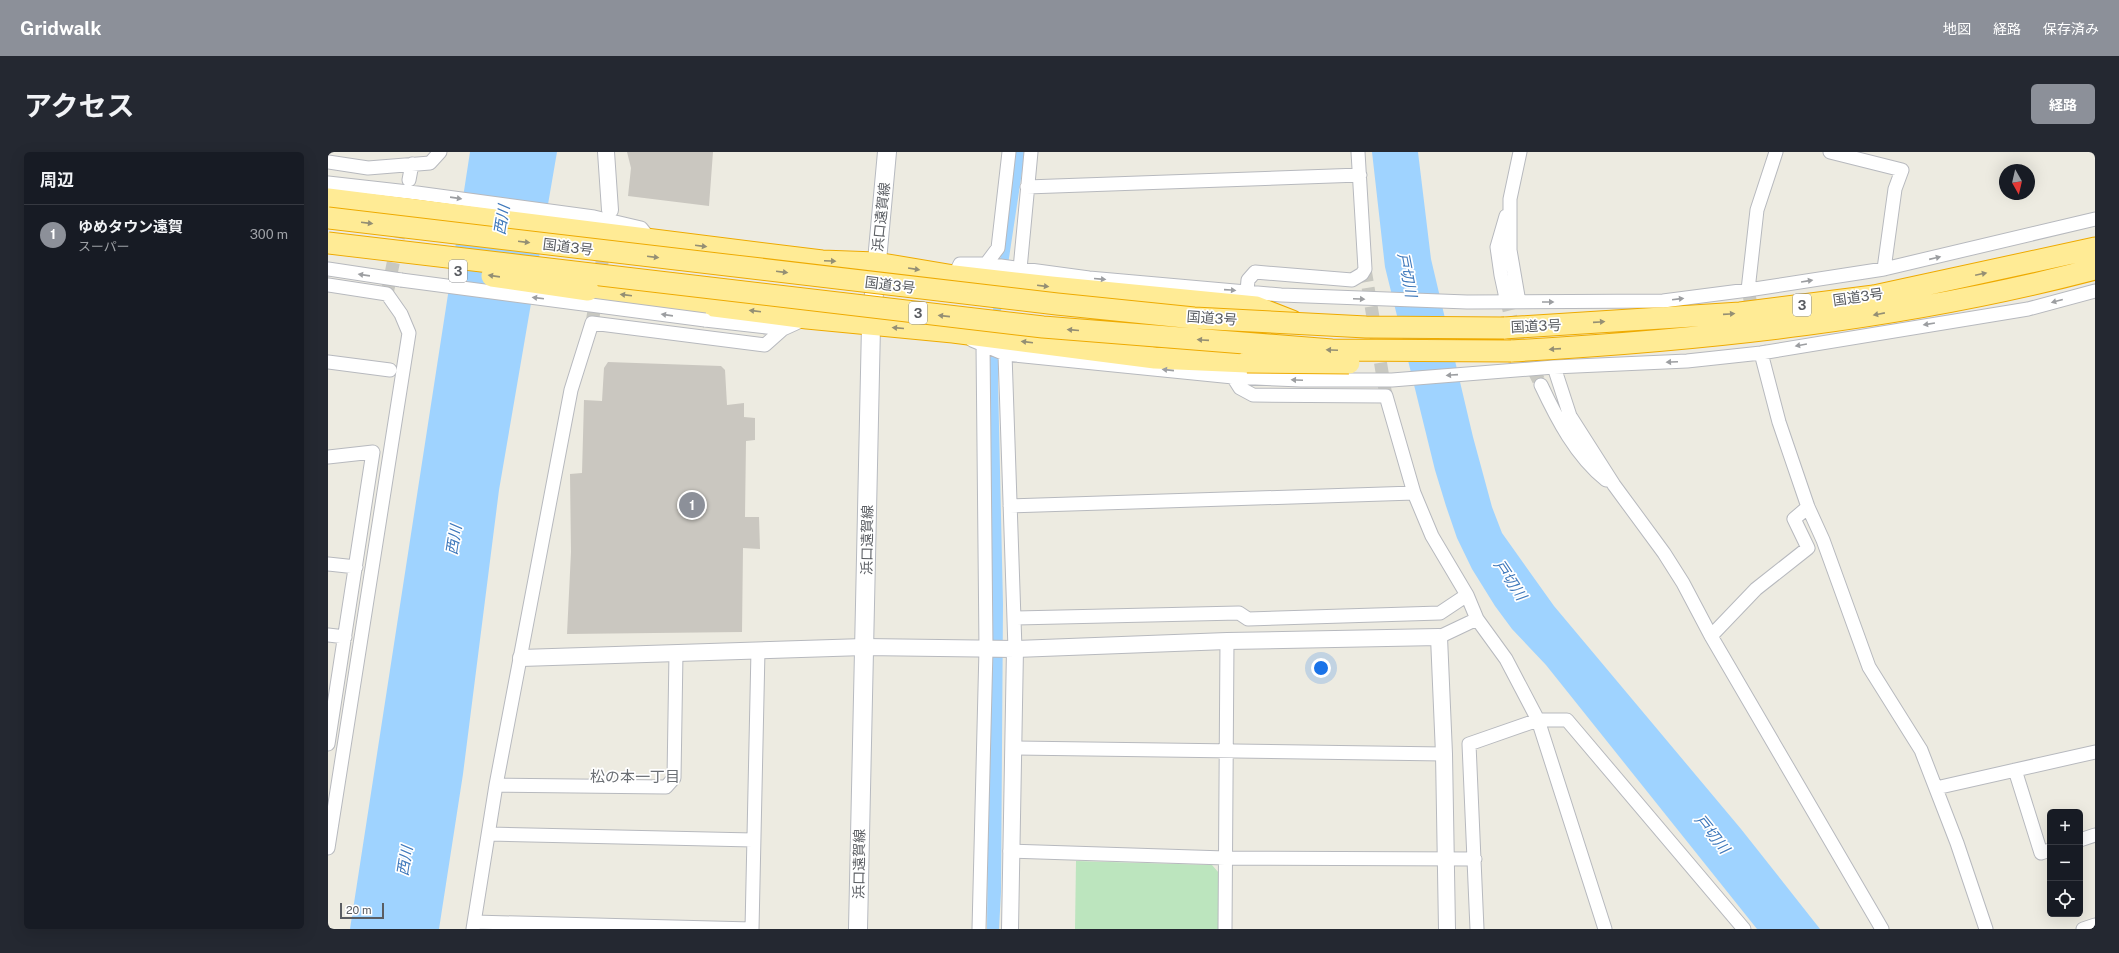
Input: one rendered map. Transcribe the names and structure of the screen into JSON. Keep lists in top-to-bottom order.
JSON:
{
  "streets": {
    "highway": ["国道3号", "3"],
    "main road": ["浜口遠賀線"]
  },
  "districts": ["松の本一丁目"],
  "water": ["西川", "戸切川"],
  "scale_bar": "20 m",
  "north": "bottom",
  "page": {
    "header": "Gridwalk",
    "nav": ["地図", "経路", "保存済み"],
    "title": "アクセス",
    "buttons": "経路",
    "heading": "周辺",
    "list": [
      {
        "mark": "1",
        "name": "ゆめタウン遠賀",
        "note": "スーパー",
        "value": "300 m"
      }
    ],
    "pins": "1",
    "map_buttons": ["+", "−"],
    "scale": "20 m"
  }
}
